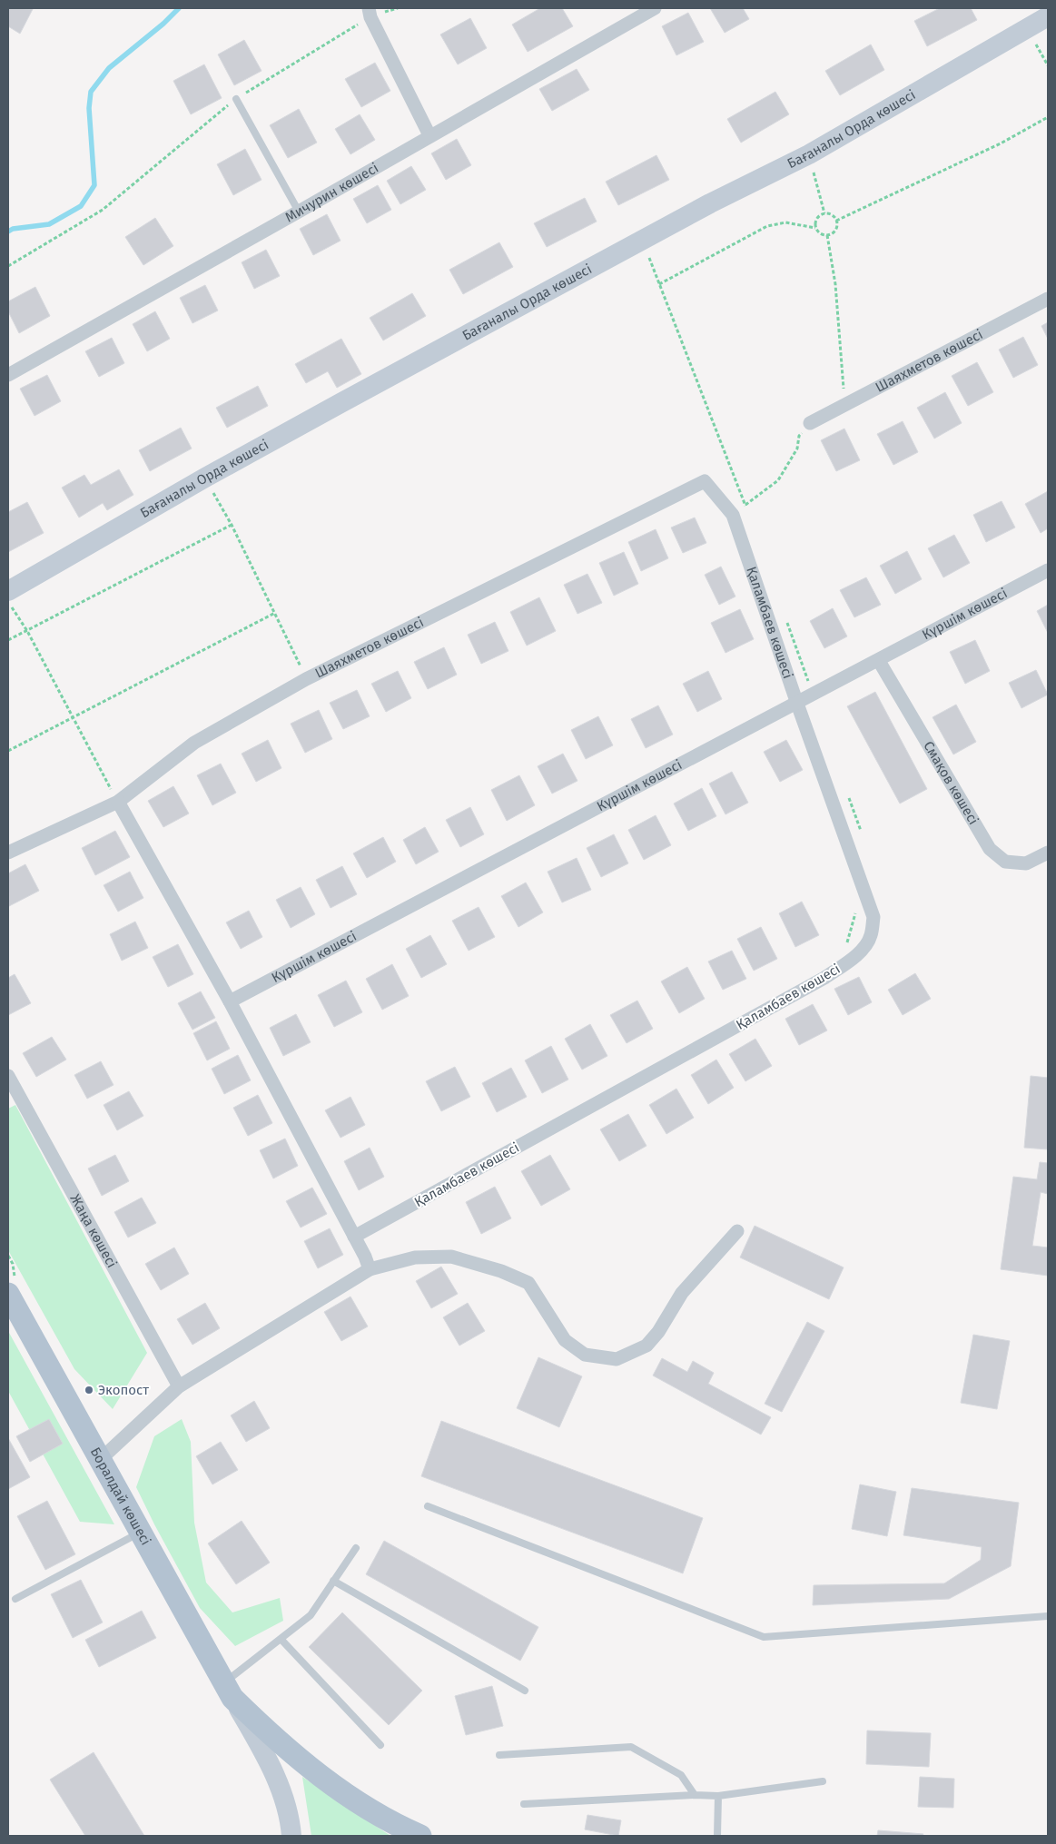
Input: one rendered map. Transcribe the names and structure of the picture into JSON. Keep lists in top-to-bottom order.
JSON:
{
  "streets": {
    "main road": ["Боралдай көшесі"],
    "street": [
      "Бағаналы Орда көшесі",
      "Мичурин көшесі",
      "Шаяхметов көшесі",
      "Күршім көшесі",
      "Қаламбаев көшесі",
      "Смақов көшесі",
      "Жаңа көшесі"
    ]
  },
  "crossings": [
    ["Шаяхметов көшесі", "Қаламбаев көшесі"],
    ["Күршім көшесі", "Қаламбаев көшесі"],
    ["Күршім көшесі", "Смақов көшесі"]
  ],
  "places": ["Экопост"]
}
